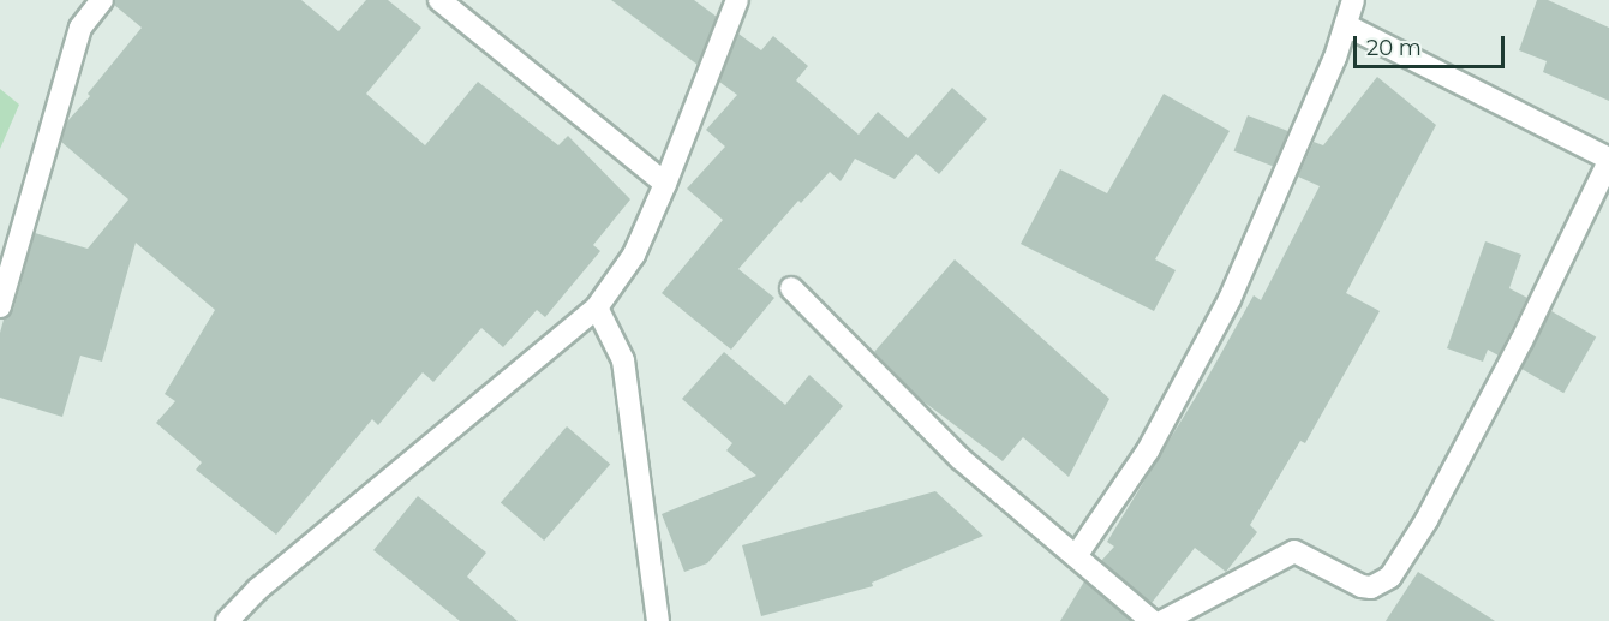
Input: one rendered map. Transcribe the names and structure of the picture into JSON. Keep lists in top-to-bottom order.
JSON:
{
  "scale_bar": "20 m"
}
